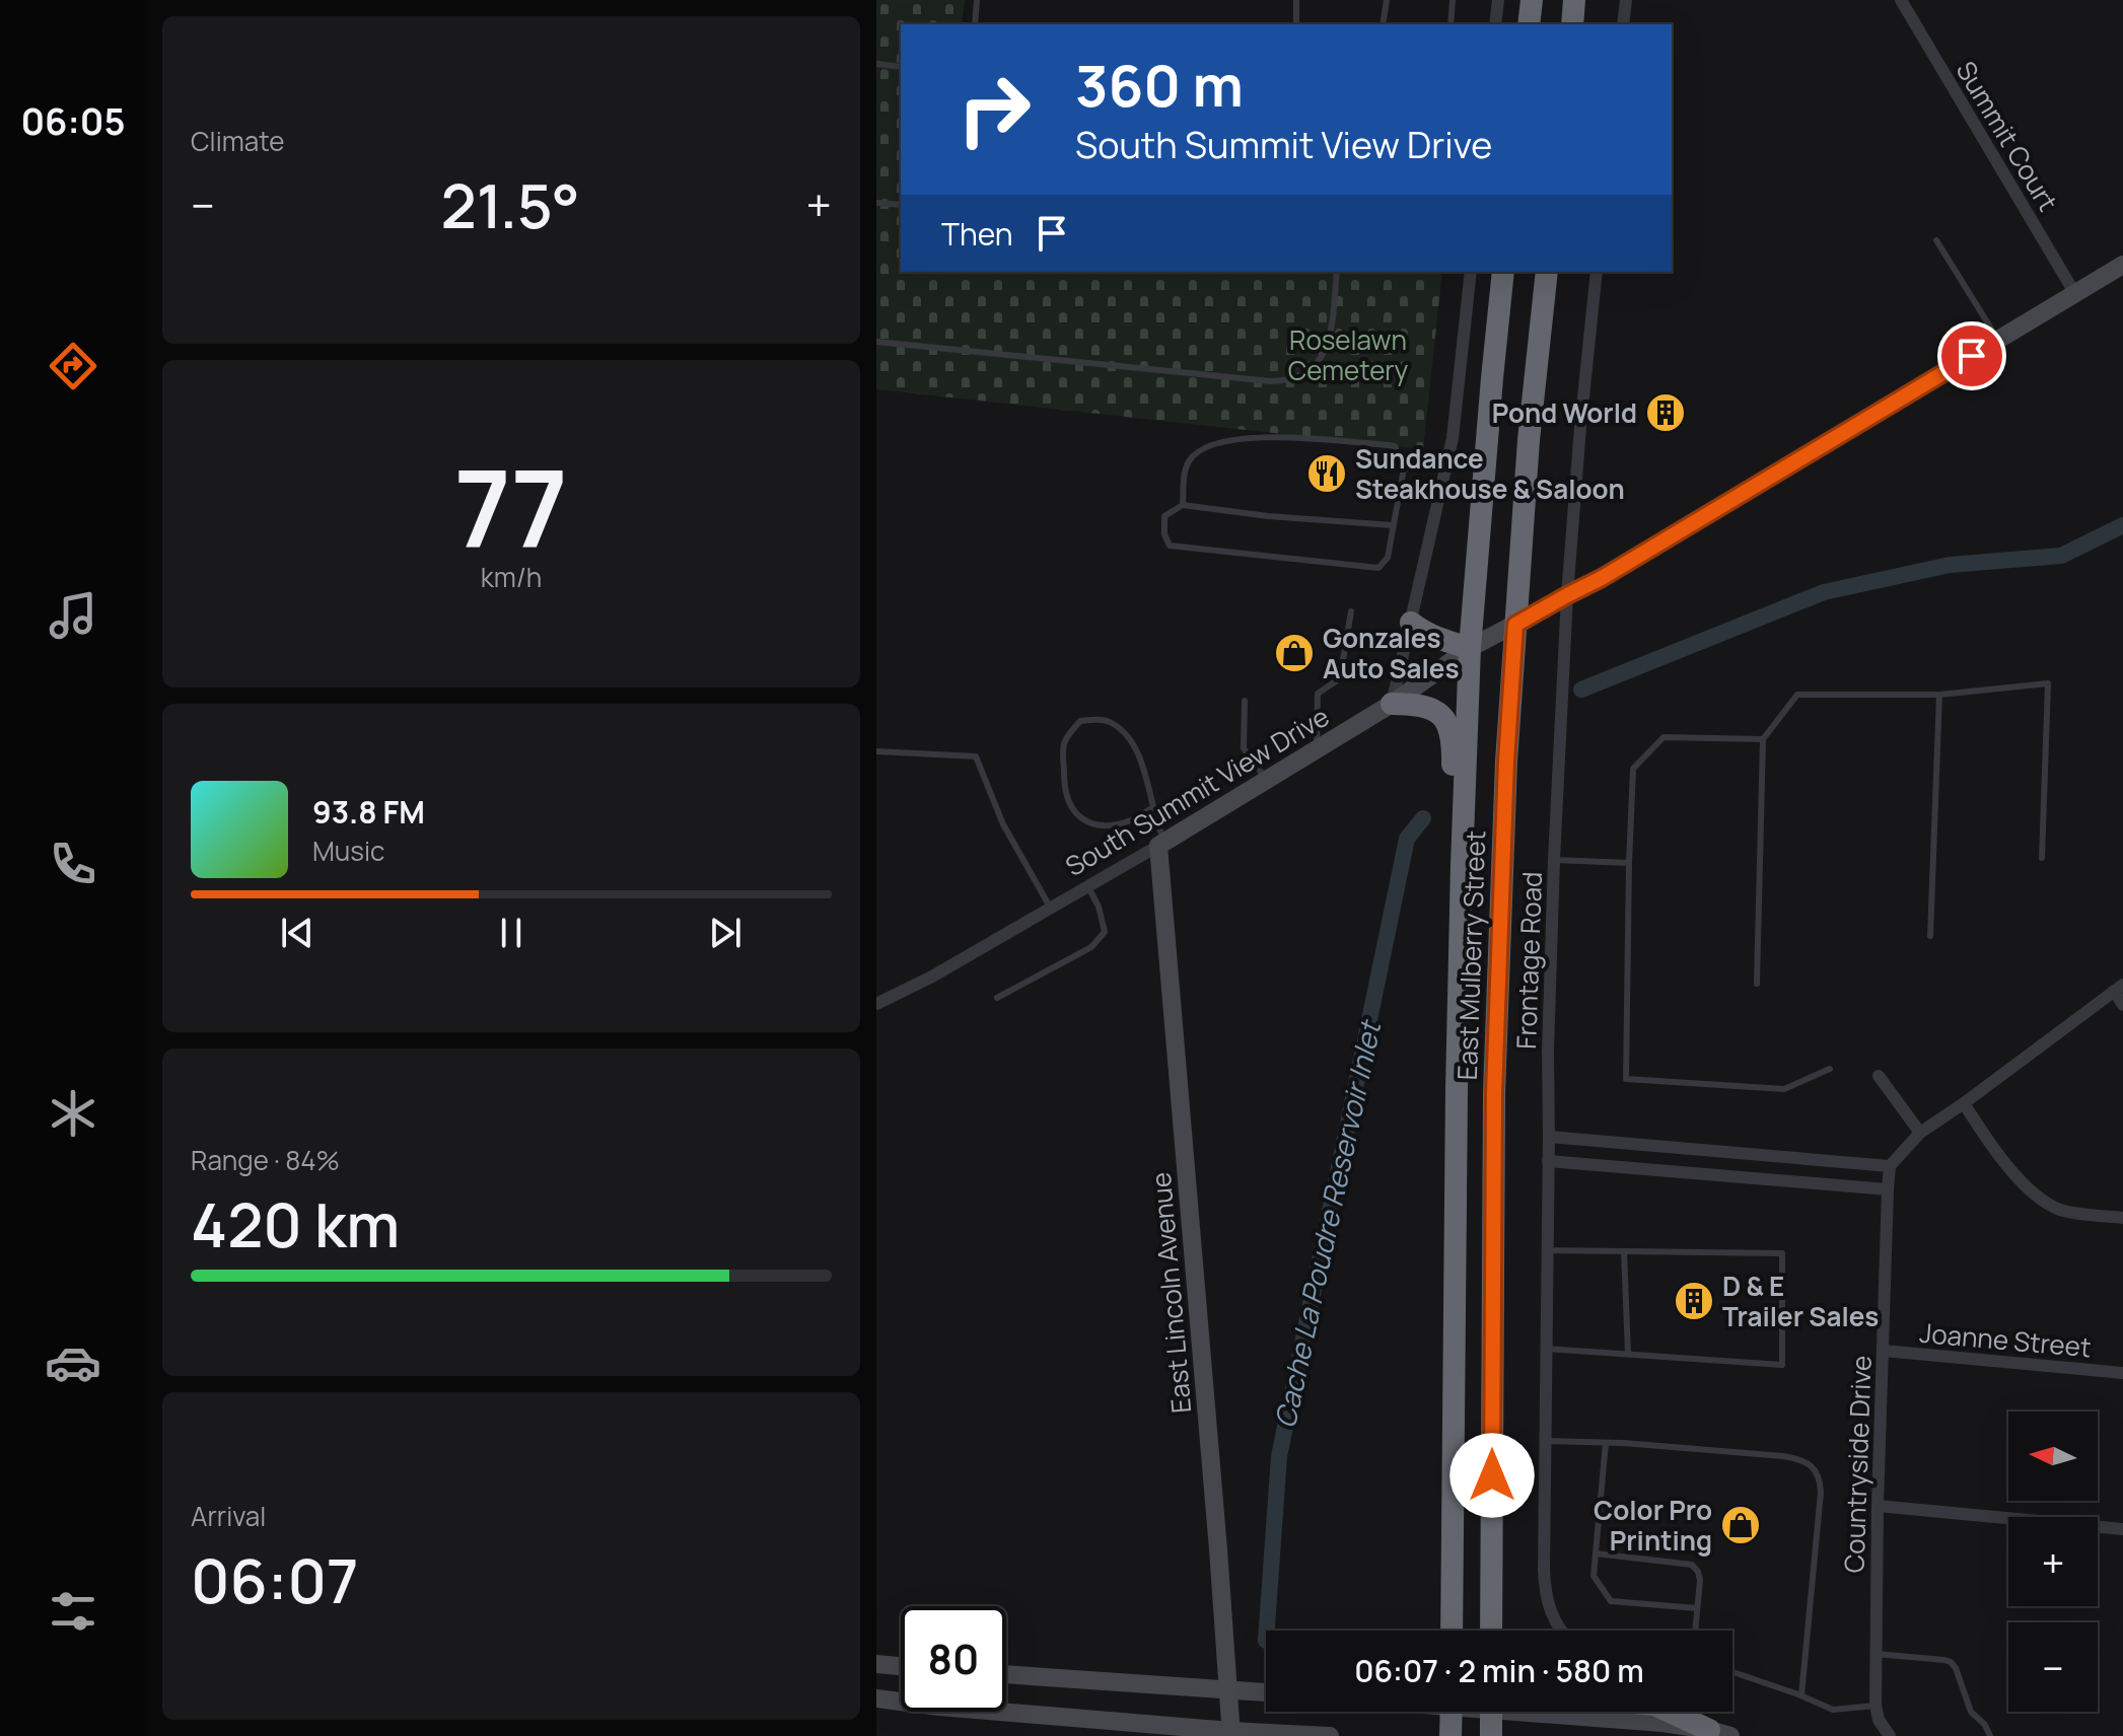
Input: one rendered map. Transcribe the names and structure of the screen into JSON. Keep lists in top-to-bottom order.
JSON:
{
  "streets": {
    "highway": ["East Mulberry Street"],
    "street": [
      "Summit Court",
      "South Summit View Drive",
      "Frontage Road",
      "East Lincoln Avenue",
      "Joanne Street",
      "Countryside Drive"
    ]
  },
  "crossings": [
    ["Summit Court", "South Summit View Drive"],
    ["South Summit View Drive", "East Mulberry Street"],
    ["South Summit View Drive", "Frontage Road"],
    ["South Summit View Drive", "East Lincoln Avenue"],
    ["Joanne Street", "Countryside Drive"]
  ],
  "water": ["Cache La Poudre Reservoir Inlet"],
  "parks": ["Roselawn Cemetery"],
  "places": {
    "building": ["Pond World", "D & E Trailer Sales"],
    "restaurant": ["Sundance Steakhouse & Saloon"],
    "shop": ["Gonzales Auto Sales", "Color Pro Printing"]
  },
  "north": "left",
  "page": {
    "tabs": "06:05",
    "tile": [
      "Climate",
      ["77", "km/h"],
      ["Range · 84%", "420 km"],
      ["Arrival", "06:07"]
    ],
    "turn": ["360 m", "South Summit View Drive"],
    "heat": ["−", "21.5°", "+"],
    "then": "Then",
    "song": ["93.8 FM", "Music"],
    "map_buttons": ["+", "−"],
    "limit": "80",
    "trip": "06:07 · 2 min · 580 m"
  }
}
